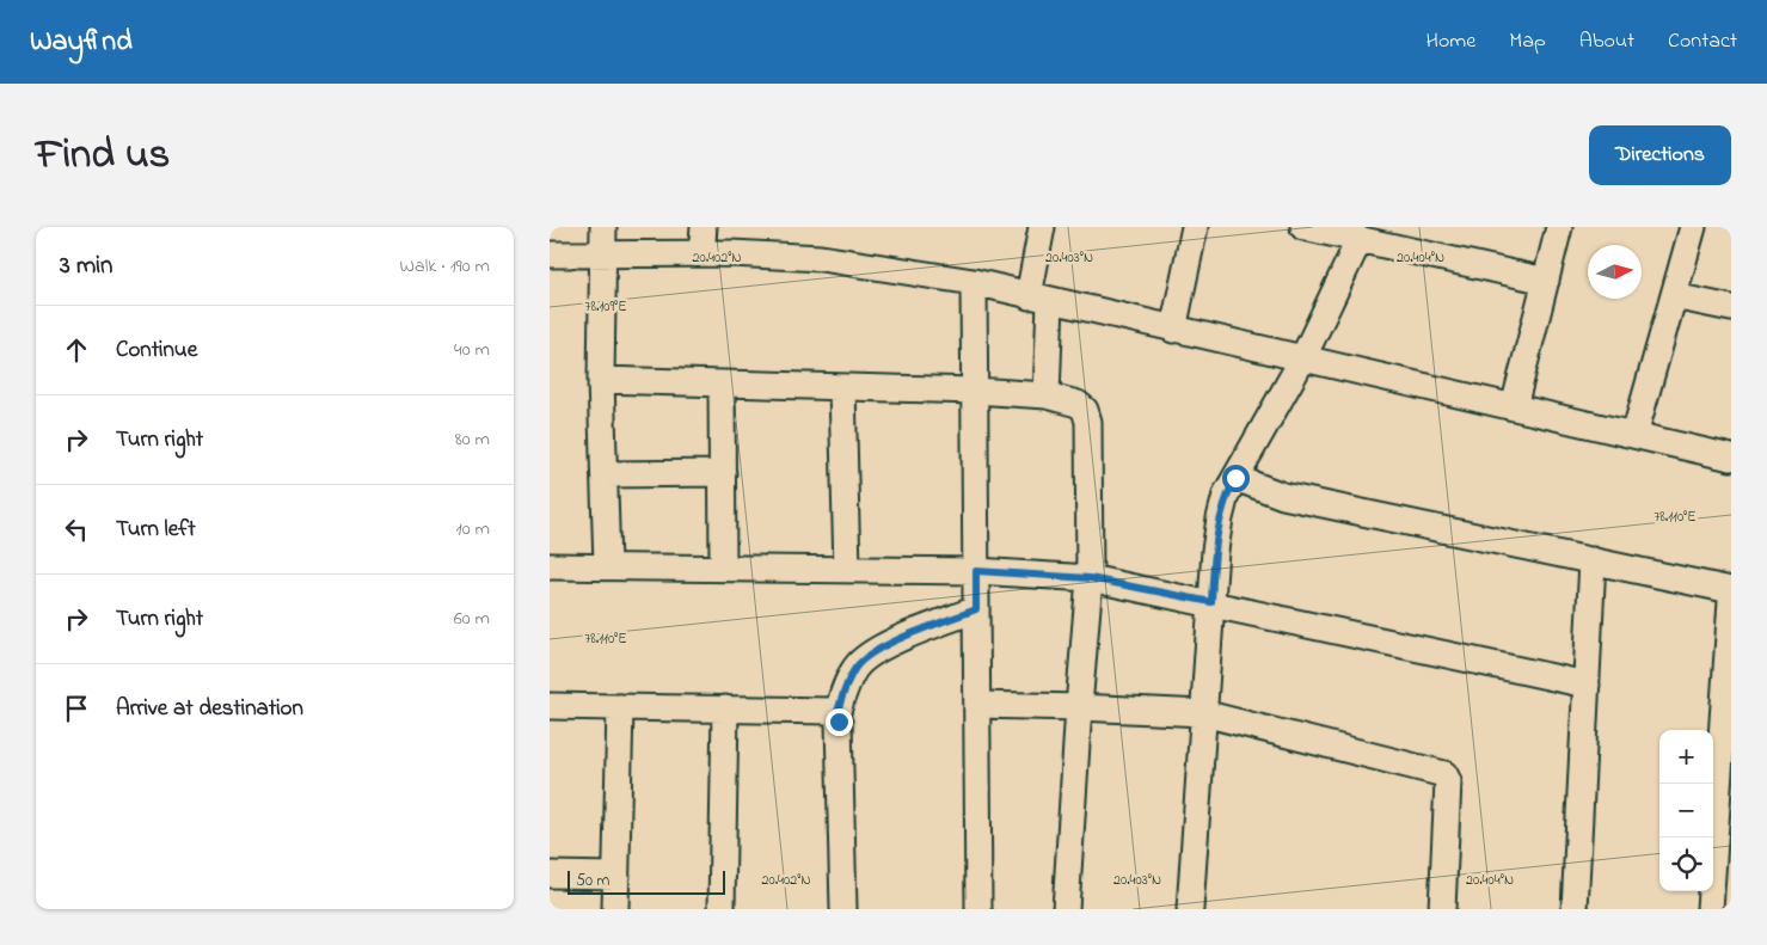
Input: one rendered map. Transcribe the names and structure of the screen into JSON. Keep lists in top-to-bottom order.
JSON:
{
  "scale_bar": "50 m",
  "north": "right",
  "page": {
    "header": "Wayfind",
    "nav": [
      "Home",
      "Map",
      "About",
      "Contact"
    ],
    "title": "Find us",
    "buttons": "Directions",
    "heading": ["3 min", "Walk · 190 m"],
    "list": [
      ["Continue", "40 m"],
      ["Turn right", "80 m"],
      ["Turn left", "10 m"],
      ["Turn right", "60 m"],
      "Arrive at destination"
    ],
    "map_buttons": ["+", "−"],
    "scale": "50 m"
  },
  "coordinates": [
    "20.402°N",
    "20.403°N",
    "20.404°N",
    "78.109°E",
    "78.110°E"
  ]
}
